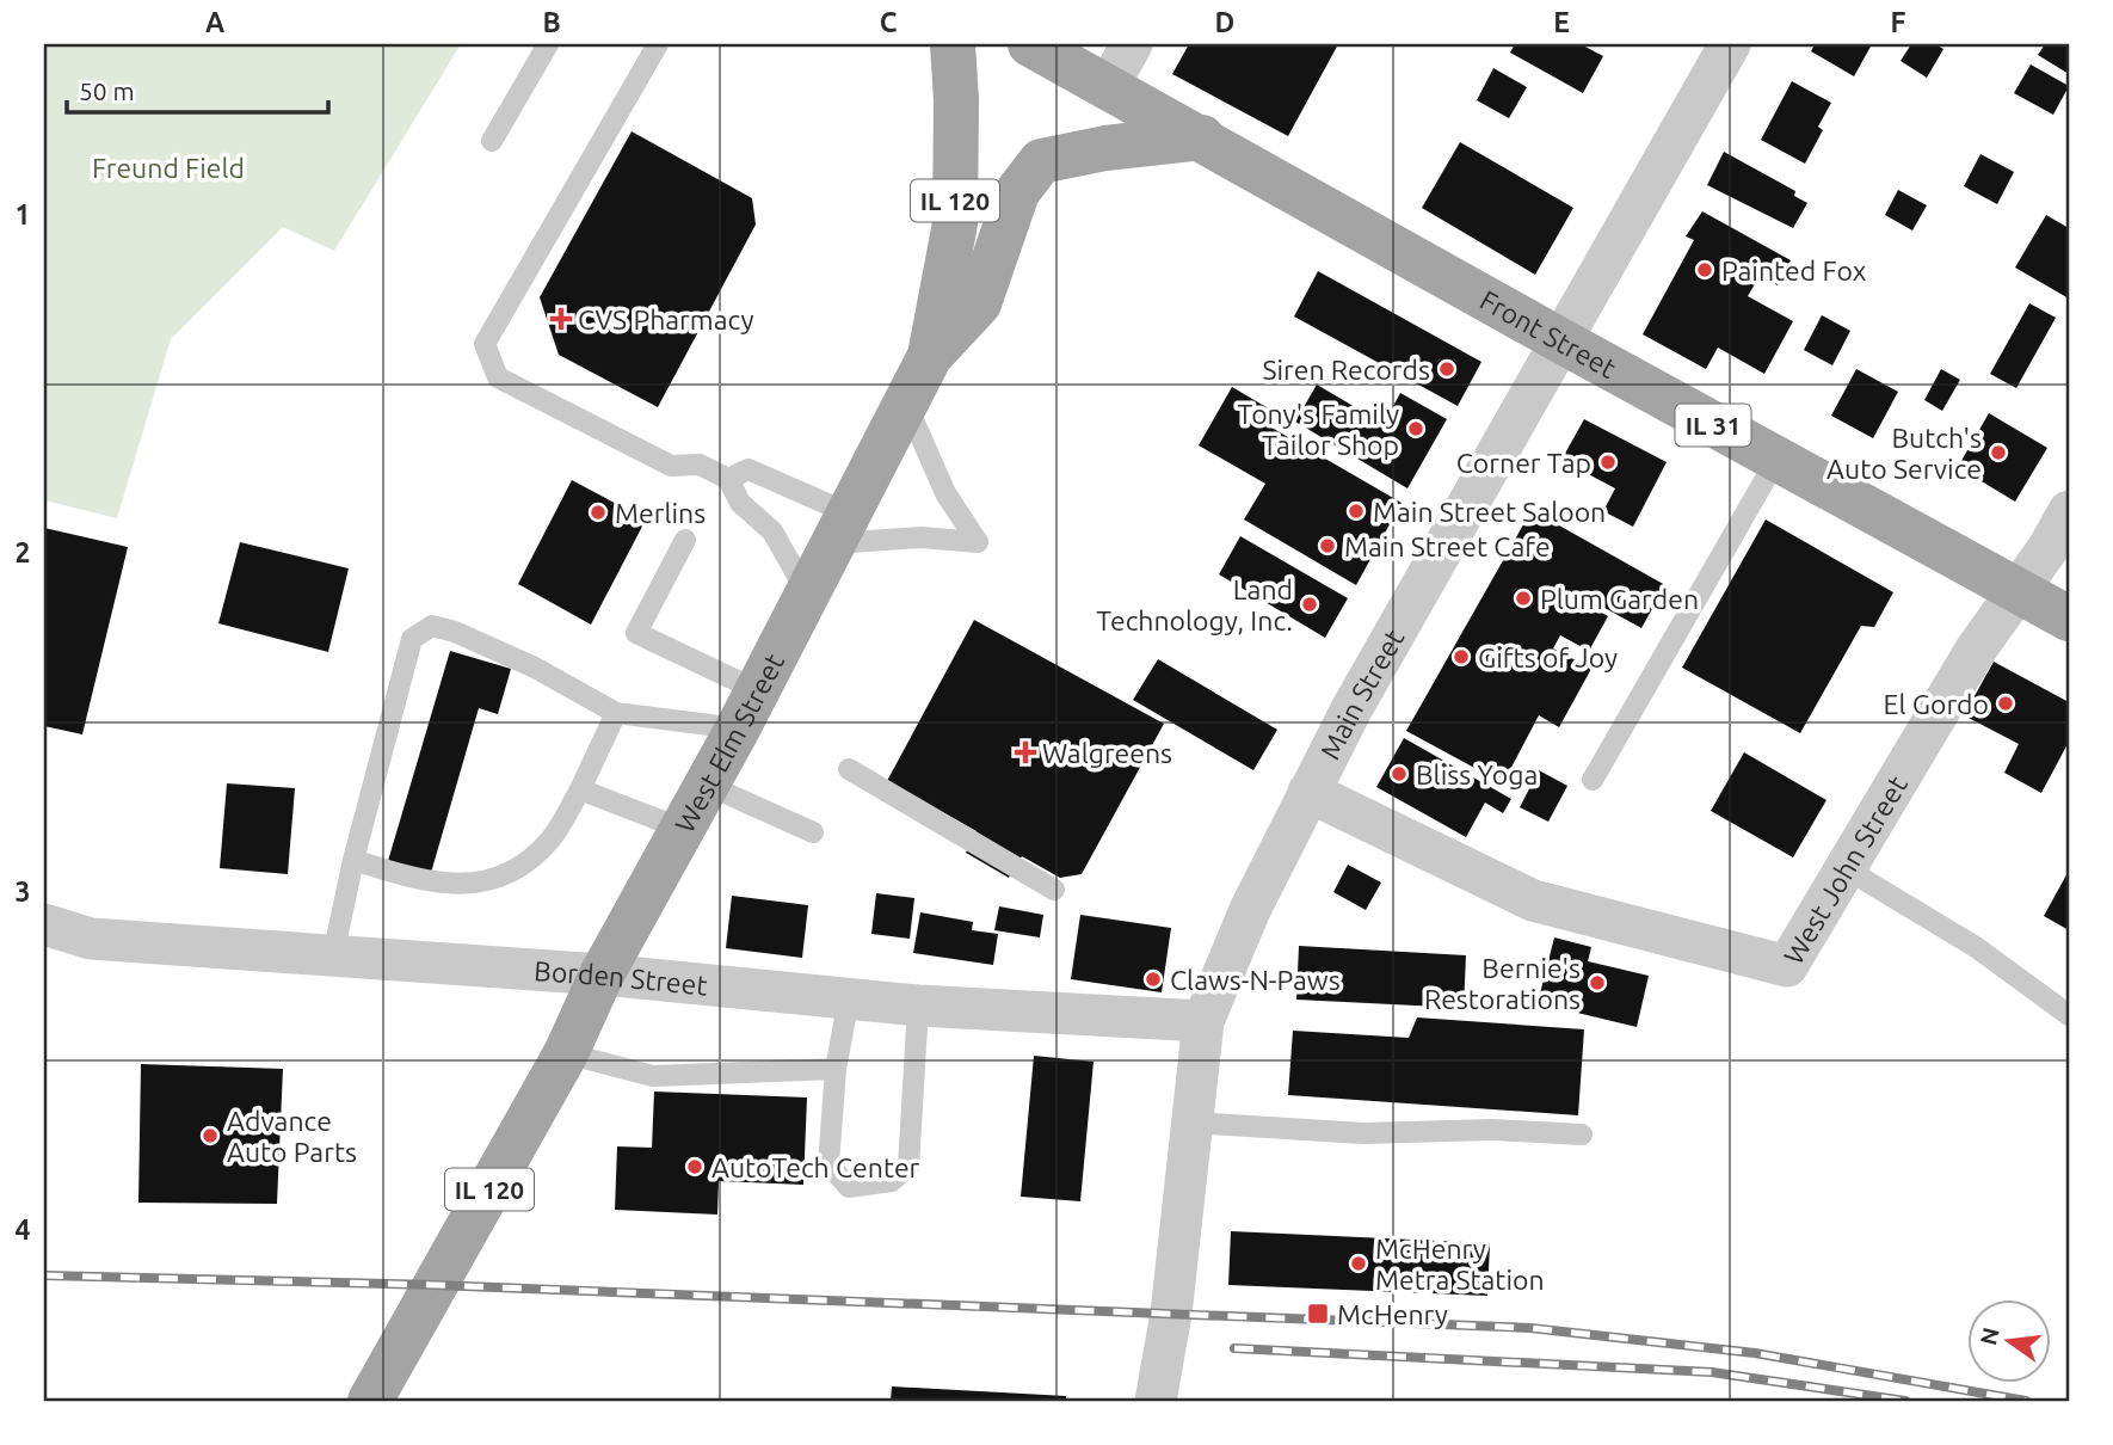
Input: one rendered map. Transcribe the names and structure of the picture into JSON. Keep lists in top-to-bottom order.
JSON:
{
  "streets": {
    "main road": [
      "IL 120",
      "Front Street",
      "IL 31",
      "West Elm Street"
    ],
    "street": ["Main Street", "West John Street", "Borden Street"]
  },
  "crossings": [
    ["Front Street", "Main Street"],
    ["Front Street", "West John Street"],
    ["Main Street", "West John Street"],
    ["Main Street", "Borden Street"],
    ["West Elm Street", "Borden Street"]
  ],
  "parks": ["Freund Field"],
  "places": {
    "other": [
      "Painted Fox",
      "Siren Records",
      "Tony's Family Tailor Shop",
      "Butch's Auto Service",
      "Corner Tap",
      "Main Street Saloon",
      "Merlins",
      "Main Street Cafe",
      "Plum Garden",
      "Land Technology, Inc.",
      "Gifts of Joy",
      "El Gordo",
      "Bliss Yoga",
      "Claws-N-Paws",
      "Bernie's Restorations",
      "Advance Auto Parts",
      "AutoTech Center",
      "McHenry Metra Station"
    ],
    "health": ["CVS Pharmacy", "Walgreens"],
    "transit": ["McHenry"]
  },
  "scale_bar": "50 m",
  "north": "left",
  "grid": {
    "columns": [
      "A",
      "B",
      "C",
      "D",
      "E",
      "F"
    ],
    "rows": [
      "1",
      "2",
      "3",
      "4"
    ]
  }
}
